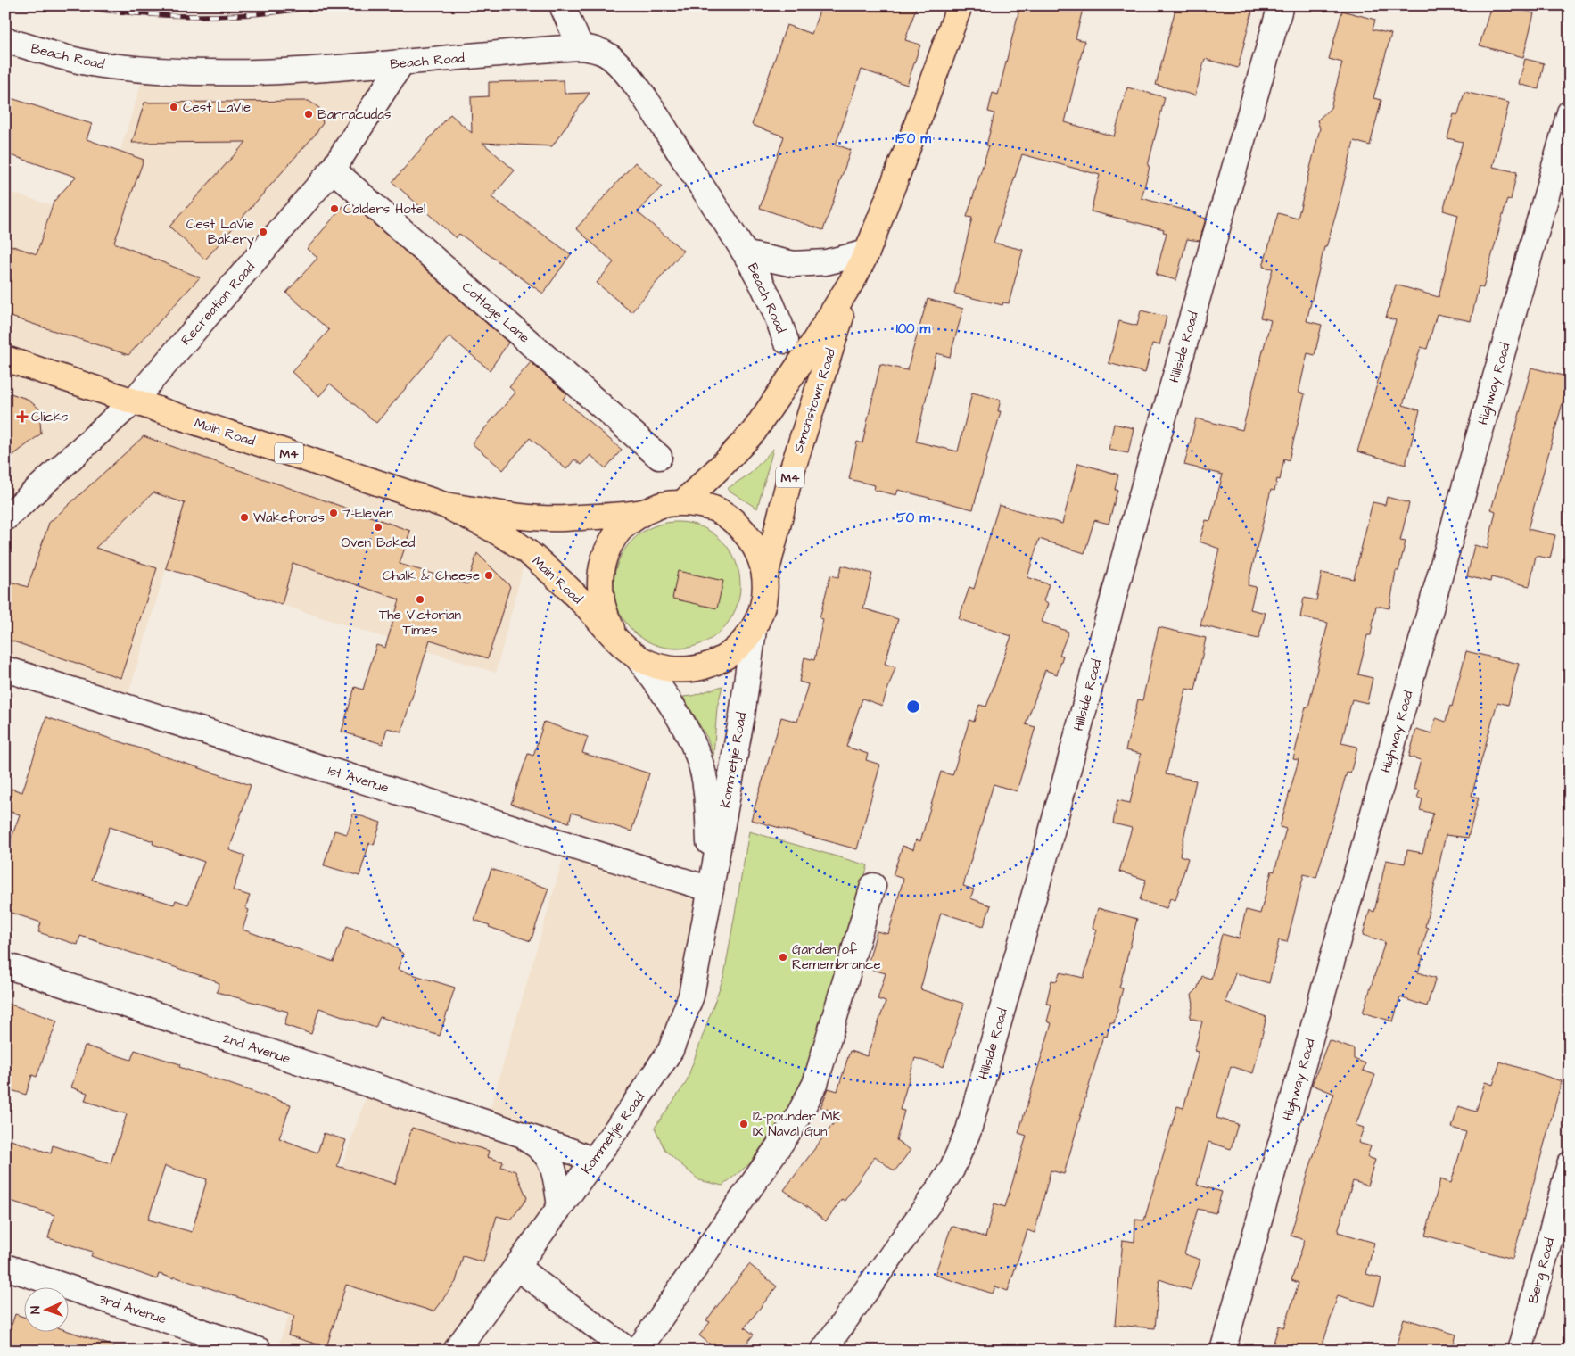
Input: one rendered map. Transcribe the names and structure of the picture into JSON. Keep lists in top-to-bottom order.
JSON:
{
  "streets": {
    "main road": ["Simonstown Road", "Main Road", "M4"],
    "street": [
      "Beach Road",
      "Recreation Road",
      "Cottage Lane",
      "Hillside Road",
      "Highway Road",
      "Kommetjie Road",
      "1st Avenue",
      "2nd Avenue",
      "Berg Road",
      "3rd Avenue"
    ]
  },
  "crossings": [
    ["Beach Road", "Recreation Road"],
    ["Beach Road", "Simonstown Road"],
    ["Recreation Road", "Cottage Lane"],
    ["Recreation Road", "Main Road"],
    ["Simonstown Road", "Main Road"],
    ["Main Road", "Kommetjie Road"],
    ["Kommetjie Road", "1st Avenue"],
    ["Kommetjie Road", "2nd Avenue"]
  ],
  "places": {
    "other": [
      "Cest LaVie",
      "Barracudas",
      "Calders Hotel",
      "Cest LaVie Bakery",
      "7-Eleven",
      "Wakefords",
      "Oven Baked",
      "Chalk & Cheese",
      "The Victorian Times",
      "Garden of Remembrance",
      "12-pounder MK IX Naval Gun"
    ],
    "health": ["Clicks"]
  },
  "north": "left",
  "rings": ["150 m", "100 m", "50 m"]
}
